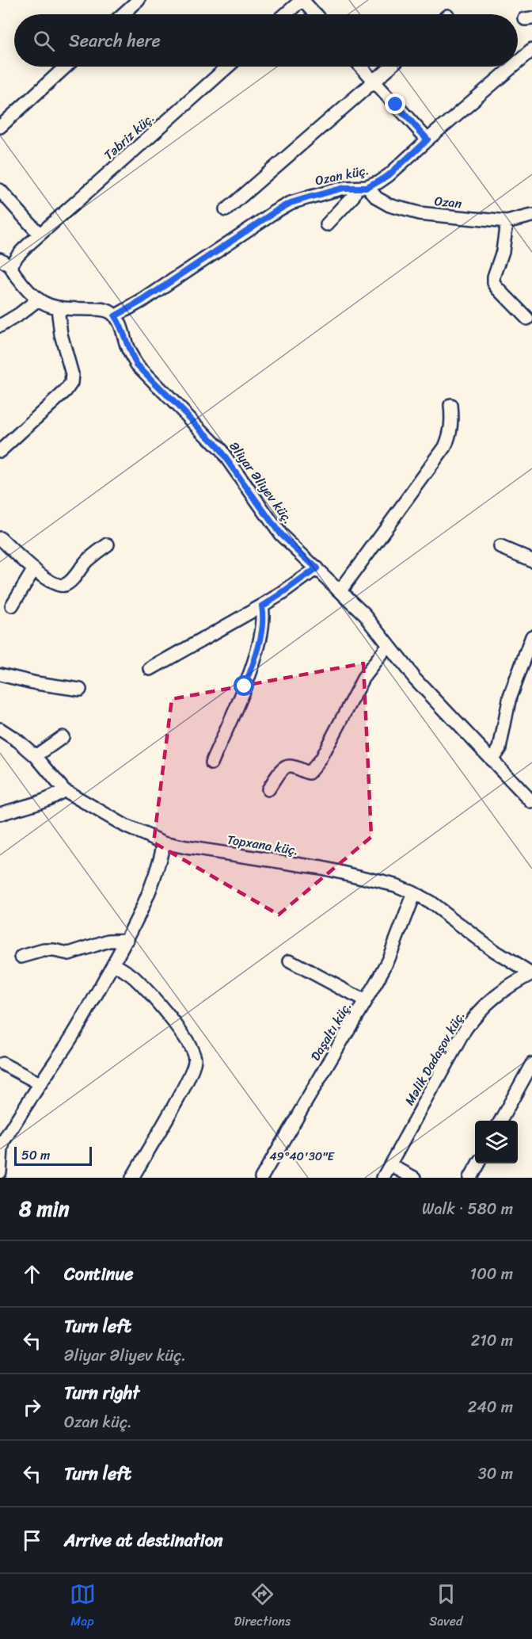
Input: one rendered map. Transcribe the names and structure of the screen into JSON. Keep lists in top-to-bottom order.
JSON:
{
  "streets": {
    "street": [
      "Təbriz küç.",
      "Ozan küç.",
      "Ozan",
      "Əliyar Əliyev küç.",
      "Topxana küç.",
      "Daşaltı küç.",
      "Məlik Dadaşov küç."
    ]
  },
  "crossings": [
    ["Ozan küç.", "Ozan"],
    ["Ozan küç.", "Əliyar Əliyev küç."],
    ["Topxana küç.", "Daşaltı küç."],
    ["Topxana küç.", "Məlik Dadaşov küç."]
  ],
  "scale_bar": "50 m",
  "page": {
    "search": "Search here",
    "scale": "50 m",
    "heading": ["8 min", "Walk · 580 m"],
    "list": [
      ["Continue", "100 m"],
      ["Turn left", "Əliyar Əliyev küç.", "210 m"],
      ["Turn right", "Ozan küç.", "240 m"],
      ["Turn left", "30 m"],
      "Arrive at destination"
    ],
    "nav": ["Map", "Directions", "Saved"]
  },
  "coordinates": ["49°40'30\"E"]
}
